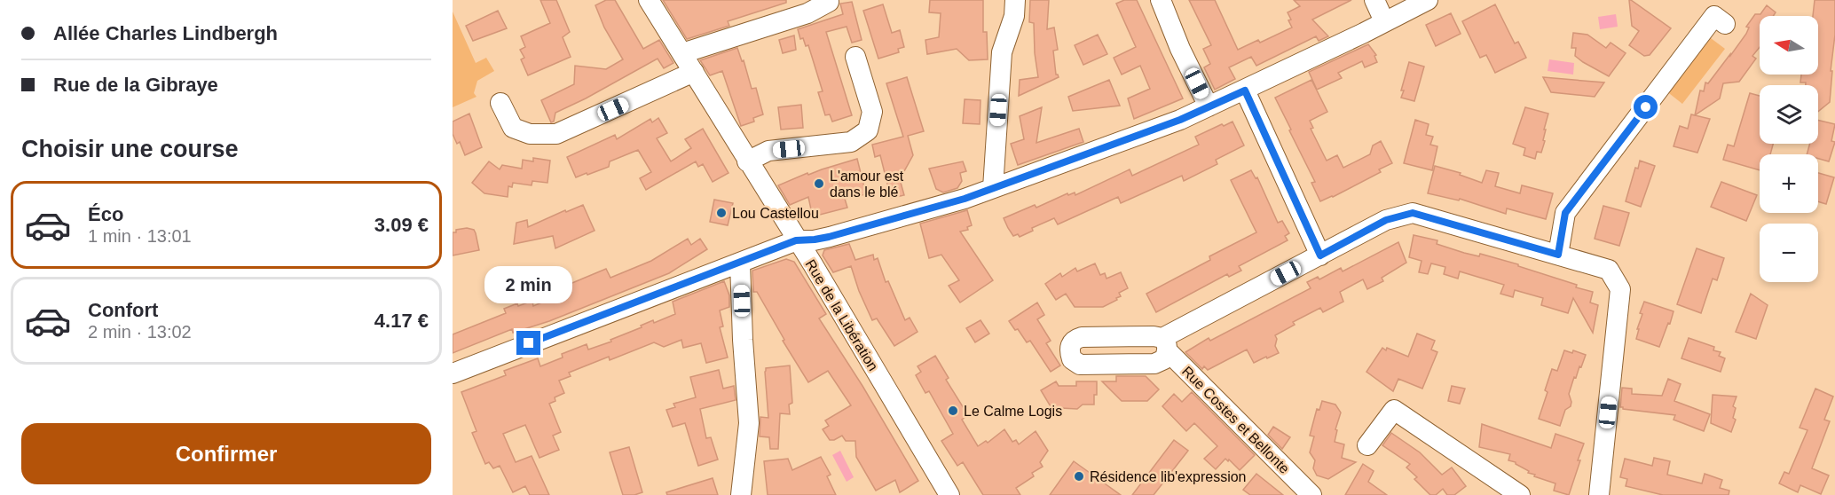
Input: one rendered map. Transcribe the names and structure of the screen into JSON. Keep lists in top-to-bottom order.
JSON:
{
  "streets": {
    "street": ["Rue de la Libération", "Rue Costes et Bellonte"]
  },
  "places": [
    "L'amour est dans le blé",
    "Lou Castellou",
    "Le Calme Logis",
    "Résidence lib'expression"
  ],
  "north": "left",
  "page": {
    "banner": ["Allée Charles Lindbergh", "Rue de la Gibraye"],
    "map_buttons": ["+", "−"],
    "heading": "Choisir une course",
    "list": [
      {
        "name": "Éco",
        "note": "1 min · 13:01",
        "value": "3.09 €"
      },
      {
        "name": "Confort",
        "note": "2 min · 13:02",
        "value": "4.17 €"
      }
    ],
    "bubble": "2 min",
    "buttons": "Confirmer"
  }
}
